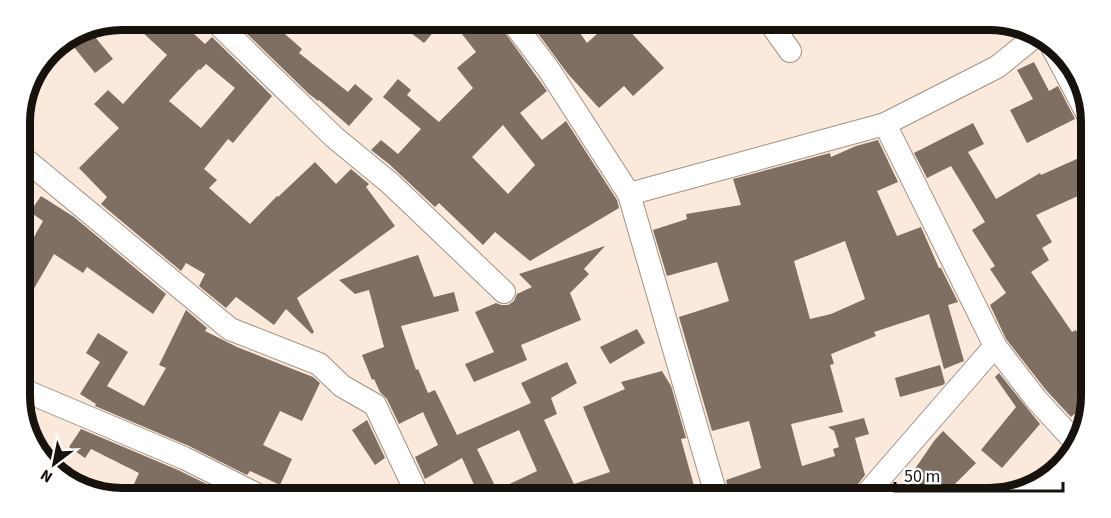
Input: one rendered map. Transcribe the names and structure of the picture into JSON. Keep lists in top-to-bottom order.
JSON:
{
  "scale_bar": "50 m",
  "north": "bottom left"
}
